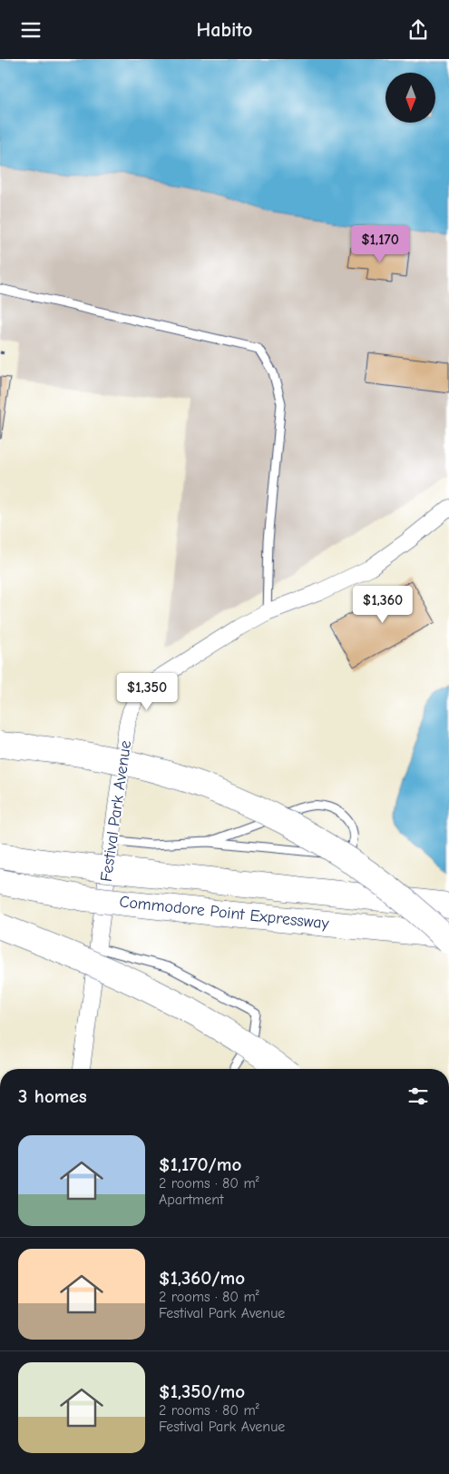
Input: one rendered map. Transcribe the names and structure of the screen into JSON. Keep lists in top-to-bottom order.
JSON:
{
  "streets": {
    "highway": ["Commodore Point Expressway"],
    "street": ["Festival Park Avenue"]
  },
  "north": "bottom",
  "page": {
    "header": "Habito",
    "price": ["$1,170", "$1,360", "$1,350"],
    "heading": "3 homes",
    "list": [
      {
        "name": "$1,170/mo",
        "note": "2 rooms · 80 m² · Apartment"
      },
      {
        "name": "$1,360/mo",
        "note": "2 rooms · 80 m² · Festival Park Avenue"
      },
      {
        "name": "$1,350/mo",
        "note": "2 rooms · 80 m² · Festival Park Avenue"
      }
    ]
  }
}
